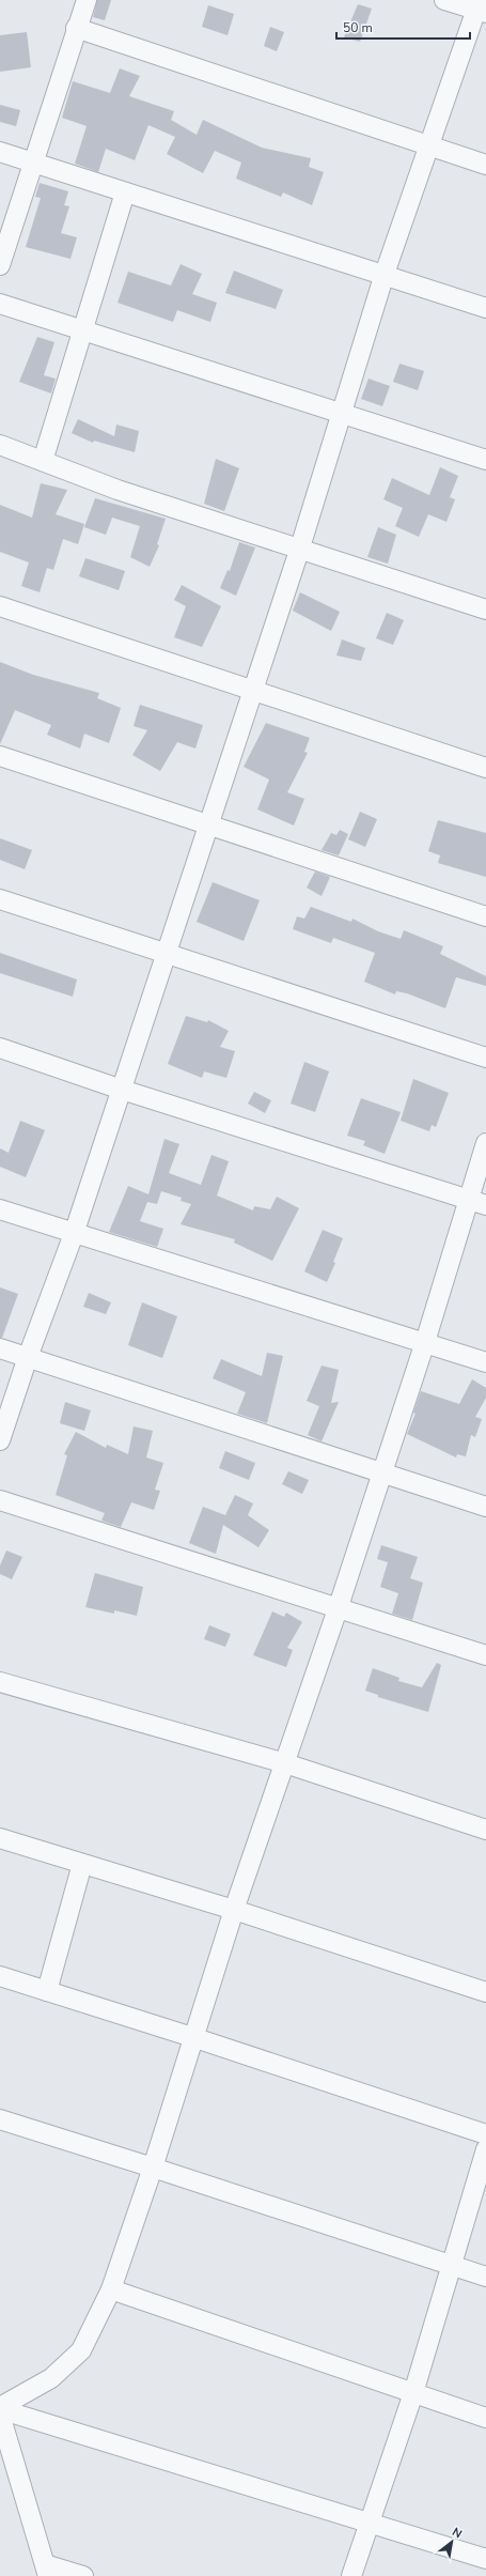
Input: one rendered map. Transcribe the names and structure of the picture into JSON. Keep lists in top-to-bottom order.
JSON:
{
  "scale_bar": "50 m",
  "north": "top right"
}
